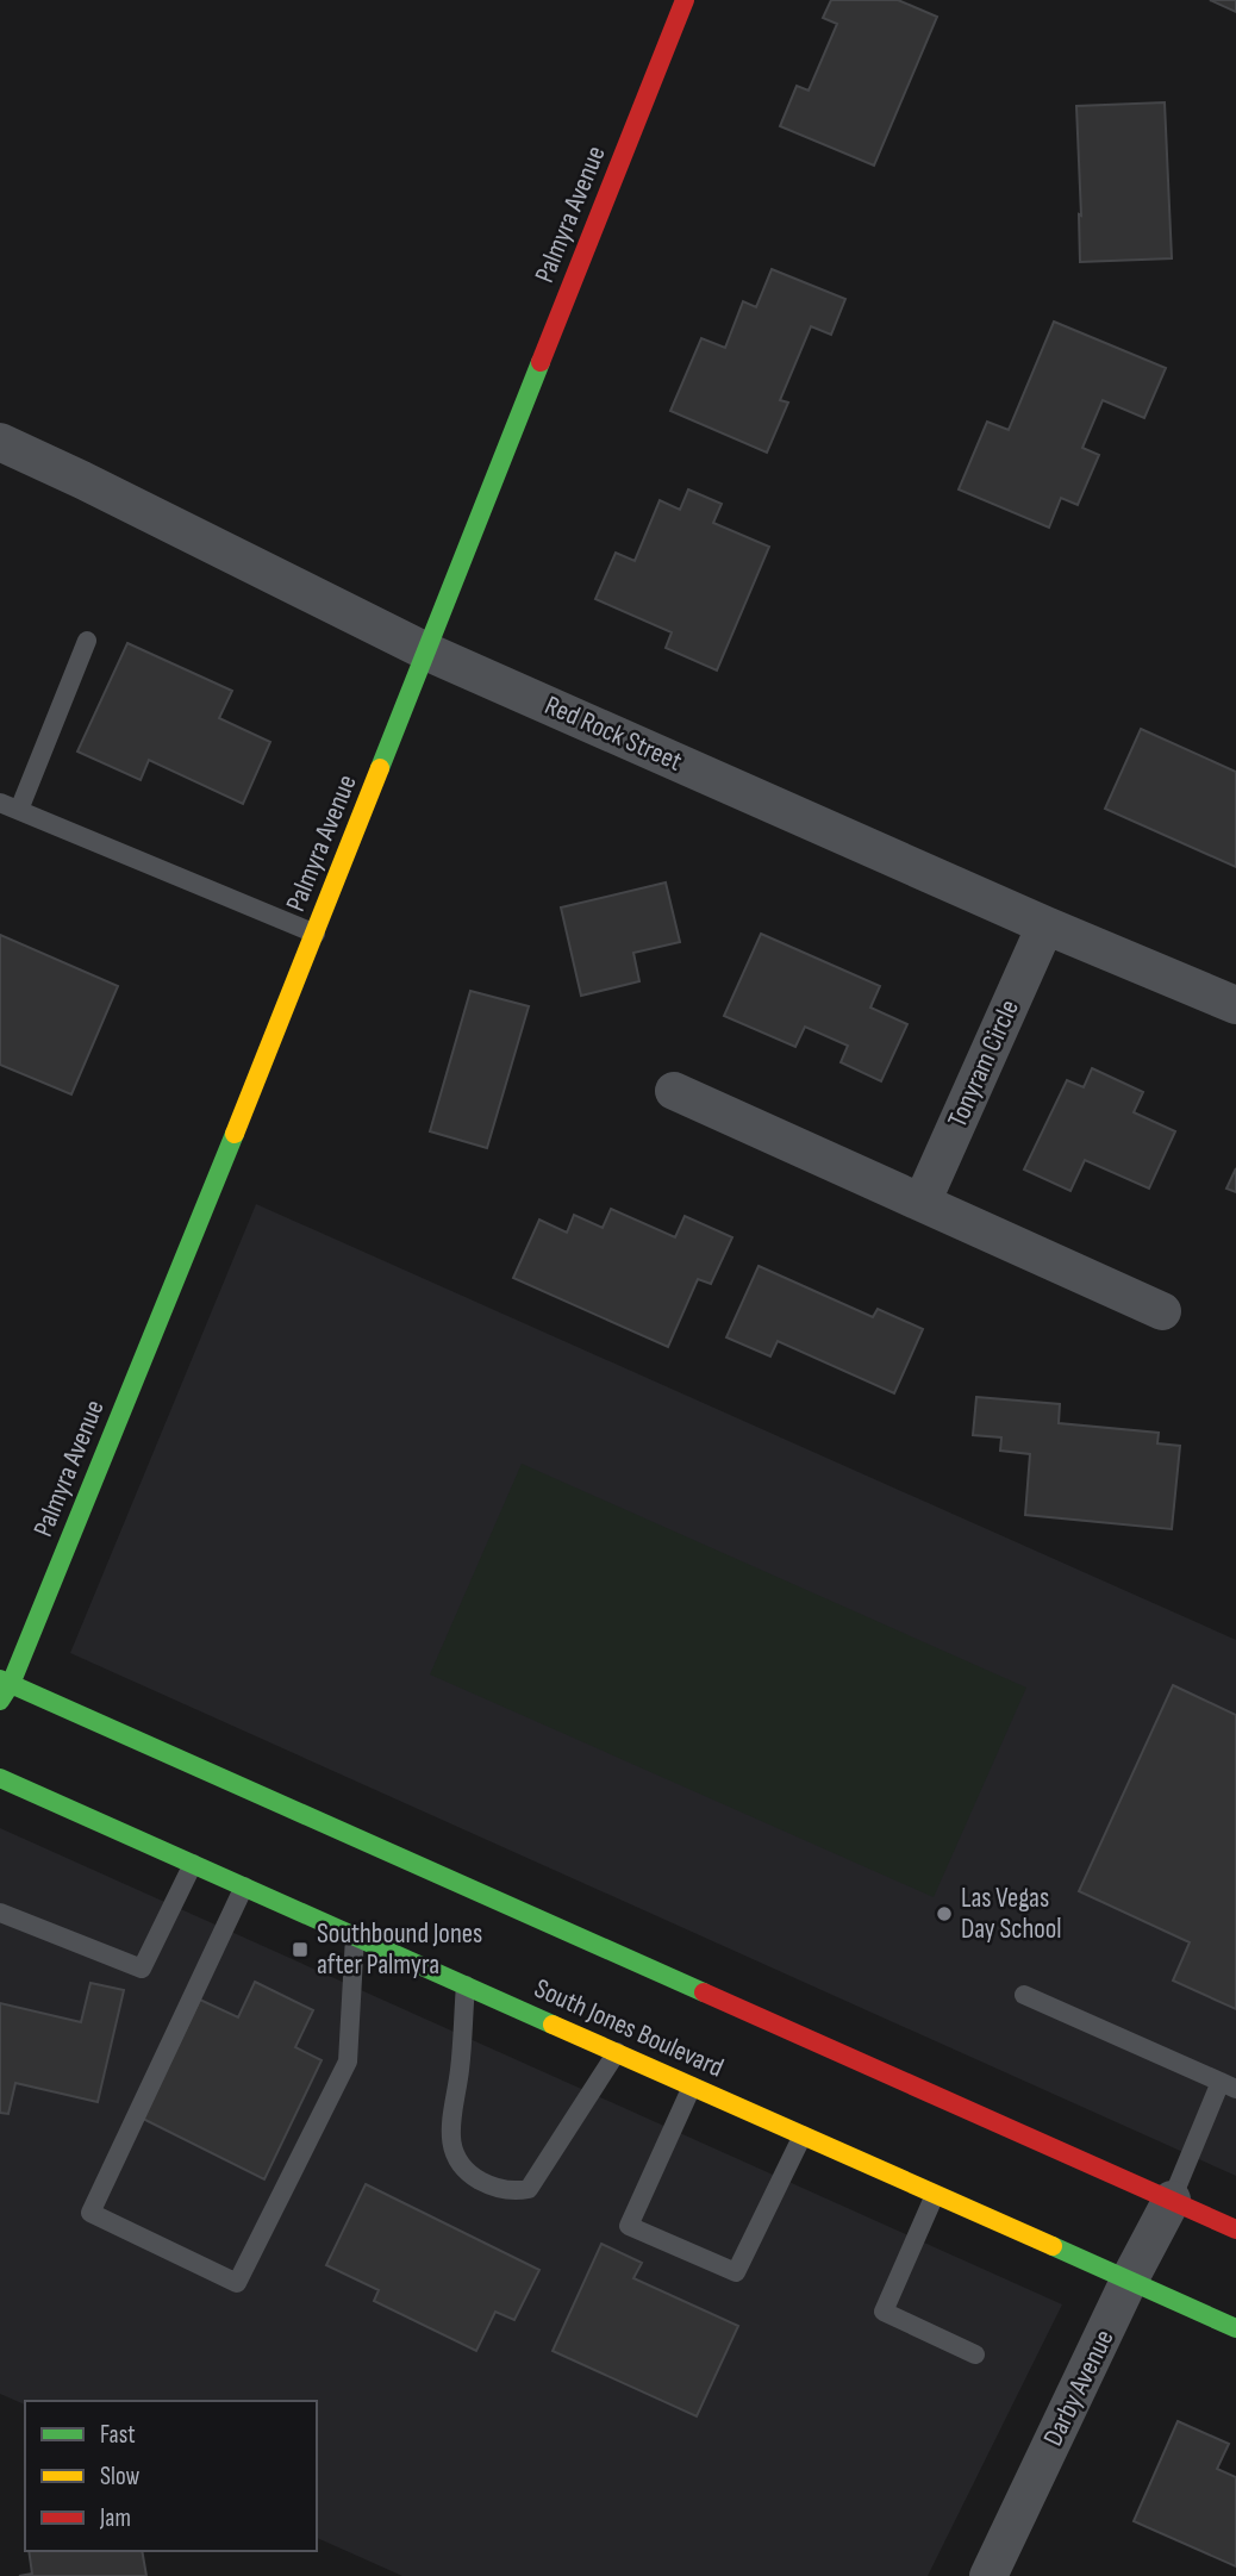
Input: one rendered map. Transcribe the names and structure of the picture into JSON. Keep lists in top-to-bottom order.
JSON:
{
  "streets": {
    "main road": ["Palmyra Avenue", "South Jones Boulevard"],
    "street": ["Red Rock Street", "Tonyram Circle", "Darby Avenue"]
  },
  "crossings": [
    ["Palmyra Avenue", "Red Rock Street"],
    ["Red Rock Street", "Tonyram Circle"],
    ["South Jones Boulevard", "Darby Avenue"]
  ],
  "places": {
    "other": ["Las Vegas Day School"],
    "transit": ["Southbound Jones after Palmyra"]
  },
  "legend": ["Fast", "Slow", "Jam"]
}
